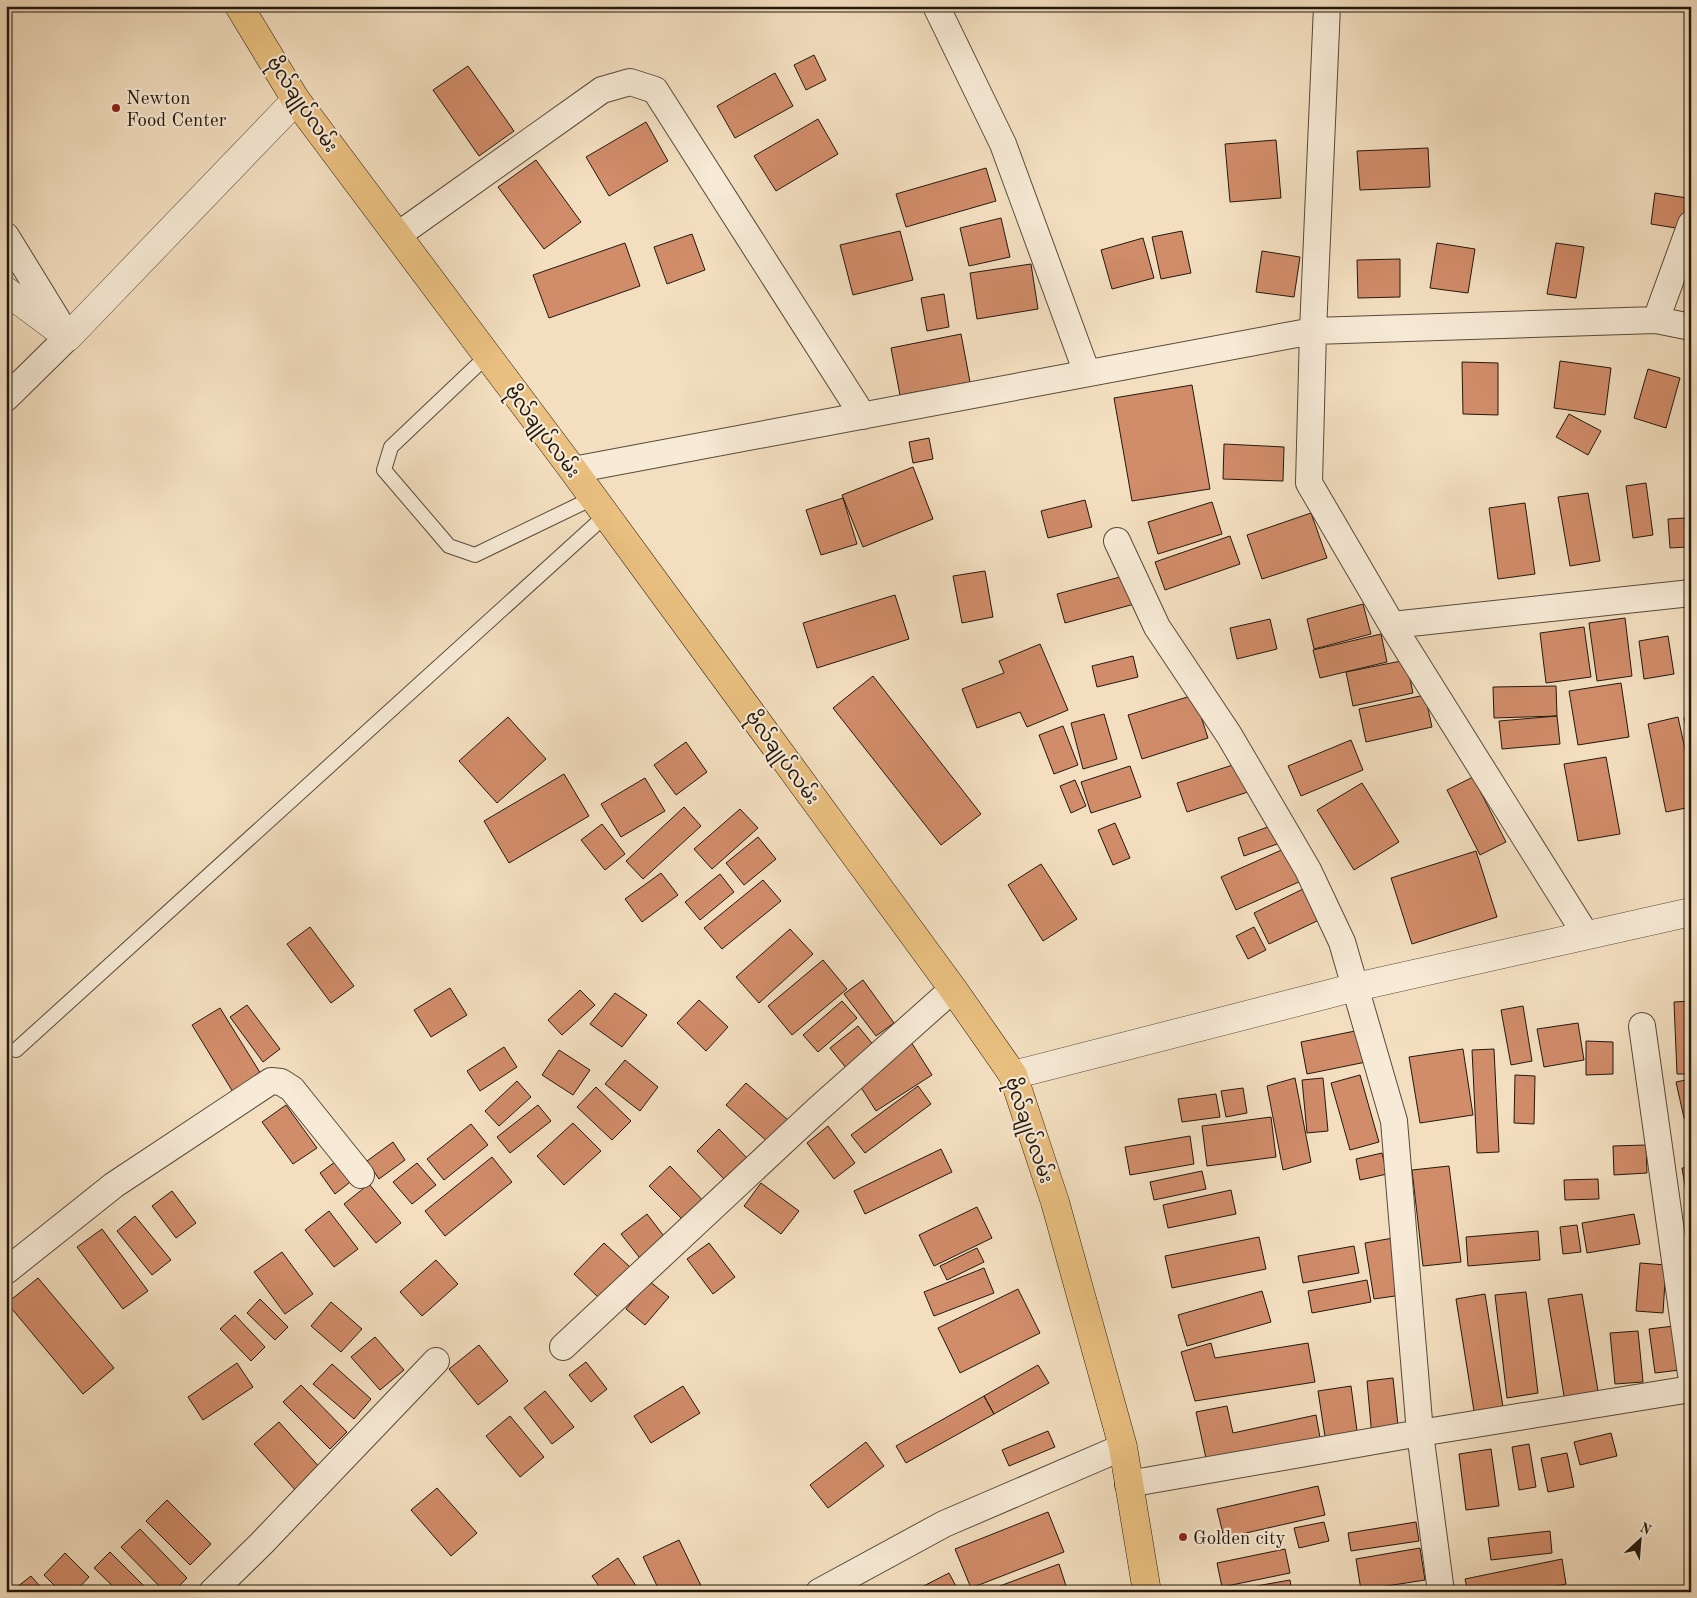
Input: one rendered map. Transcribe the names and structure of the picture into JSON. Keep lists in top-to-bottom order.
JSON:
{
  "streets": {
    "main road": ["ဗိုလ်ချုပ်လမ်း"]
  },
  "places": ["Newton Food Center", "Golden city"],
  "north": "top right"
}
